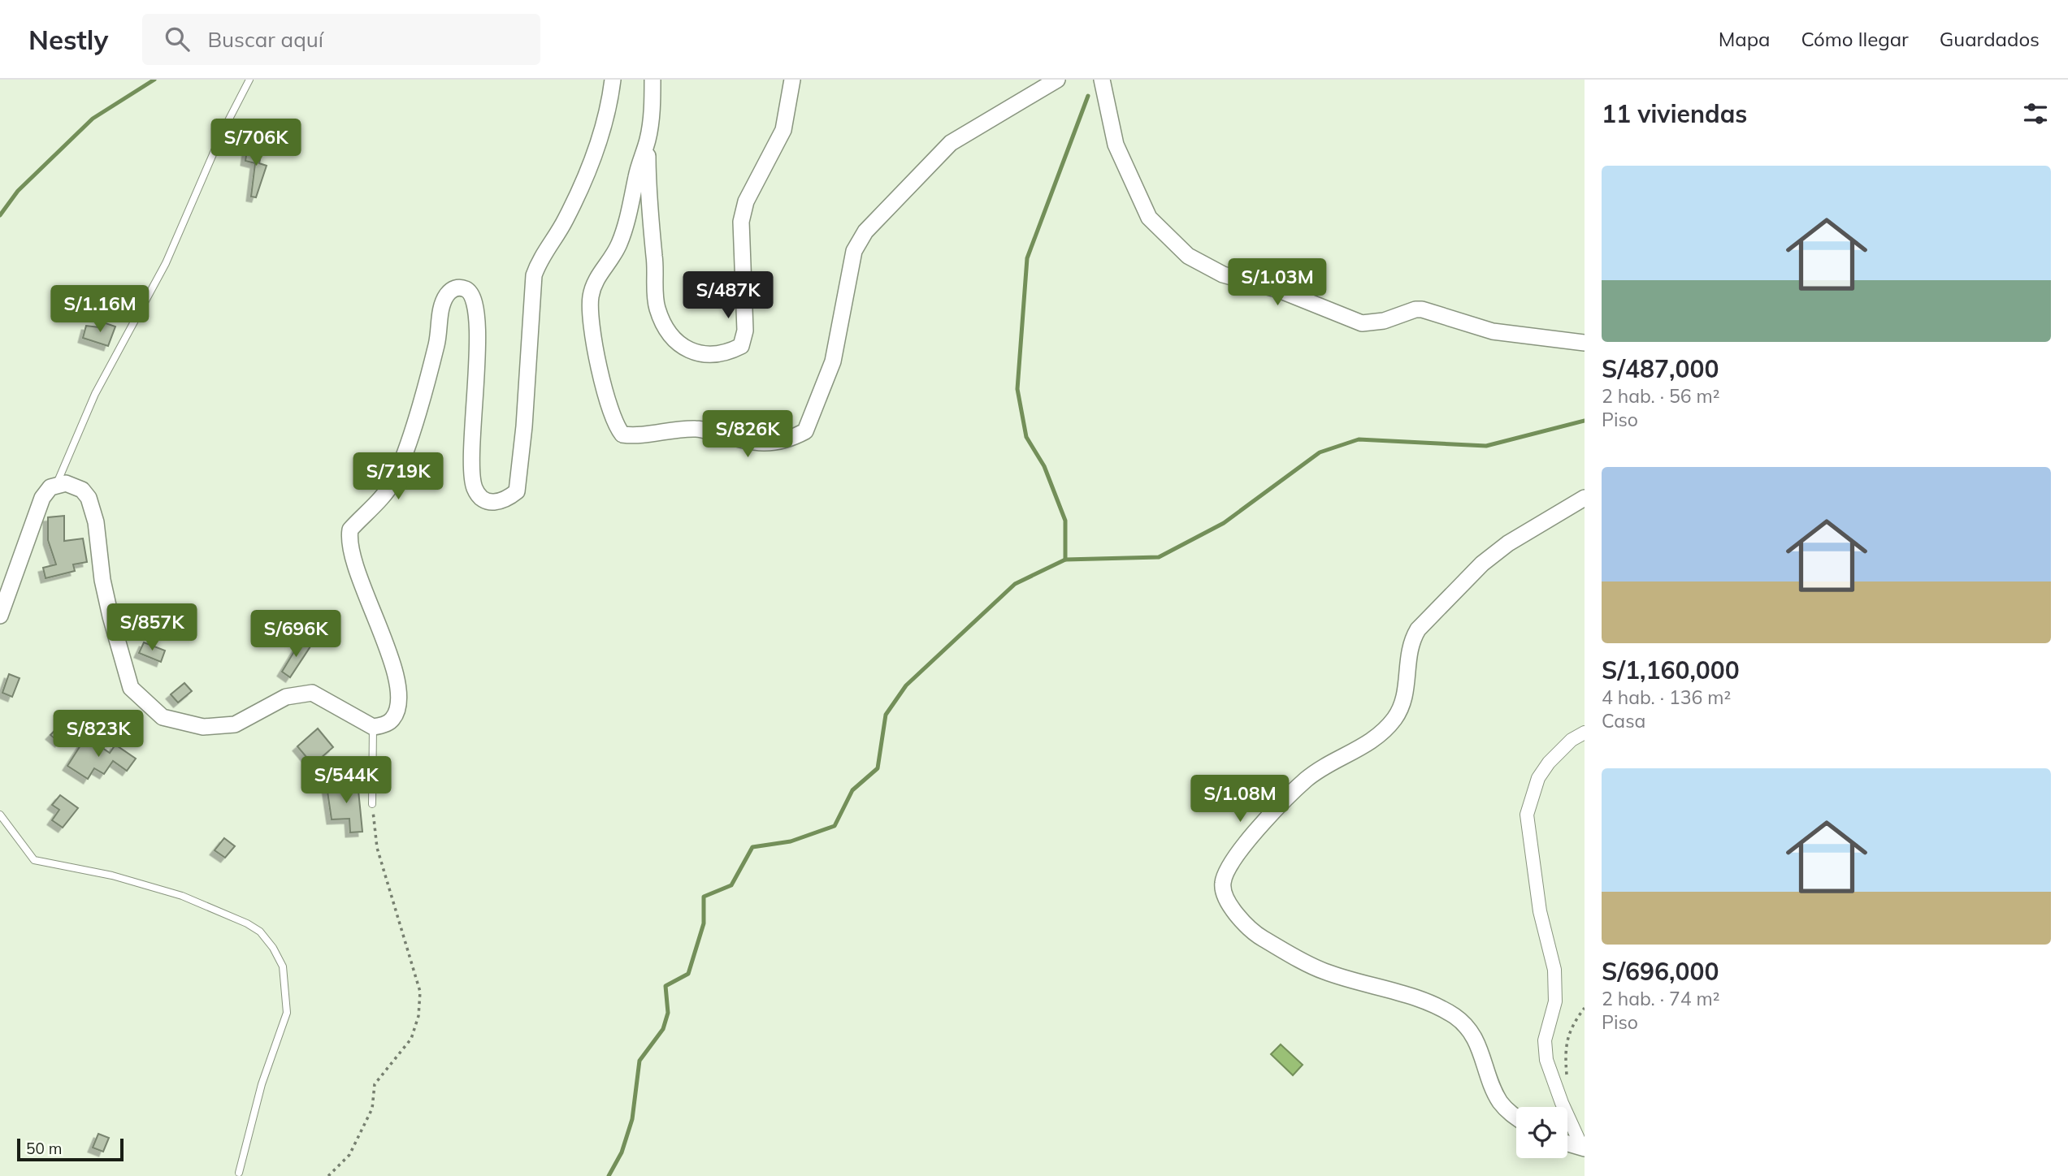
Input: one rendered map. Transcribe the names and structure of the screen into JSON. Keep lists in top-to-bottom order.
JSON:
{
  "scale_bar": "50 m",
  "page": {
    "header": "Nestly",
    "search": "Buscar aquí",
    "nav": ["Mapa", "Cómo llegar", "Guardados"],
    "heading": "11 viviendas",
    "price": [
      "S/706K",
      "S/1.03M",
      "S/487K",
      "S/1.16M",
      "S/826K",
      "S/719K",
      "S/857K",
      "S/696K",
      "S/823K",
      "S/544K",
      "S/1.08M"
    ],
    "list": [
      {
        "name": "S/487,000",
        "note": "2 hab. · 56 m² · Piso"
      },
      {
        "name": "S/1,160,000",
        "note": "4 hab. · 136 m² · Casa"
      },
      {
        "name": "S/696,000",
        "note": "2 hab. · 74 m² · Piso"
      }
    ],
    "scale": "50 m"
  }
}
